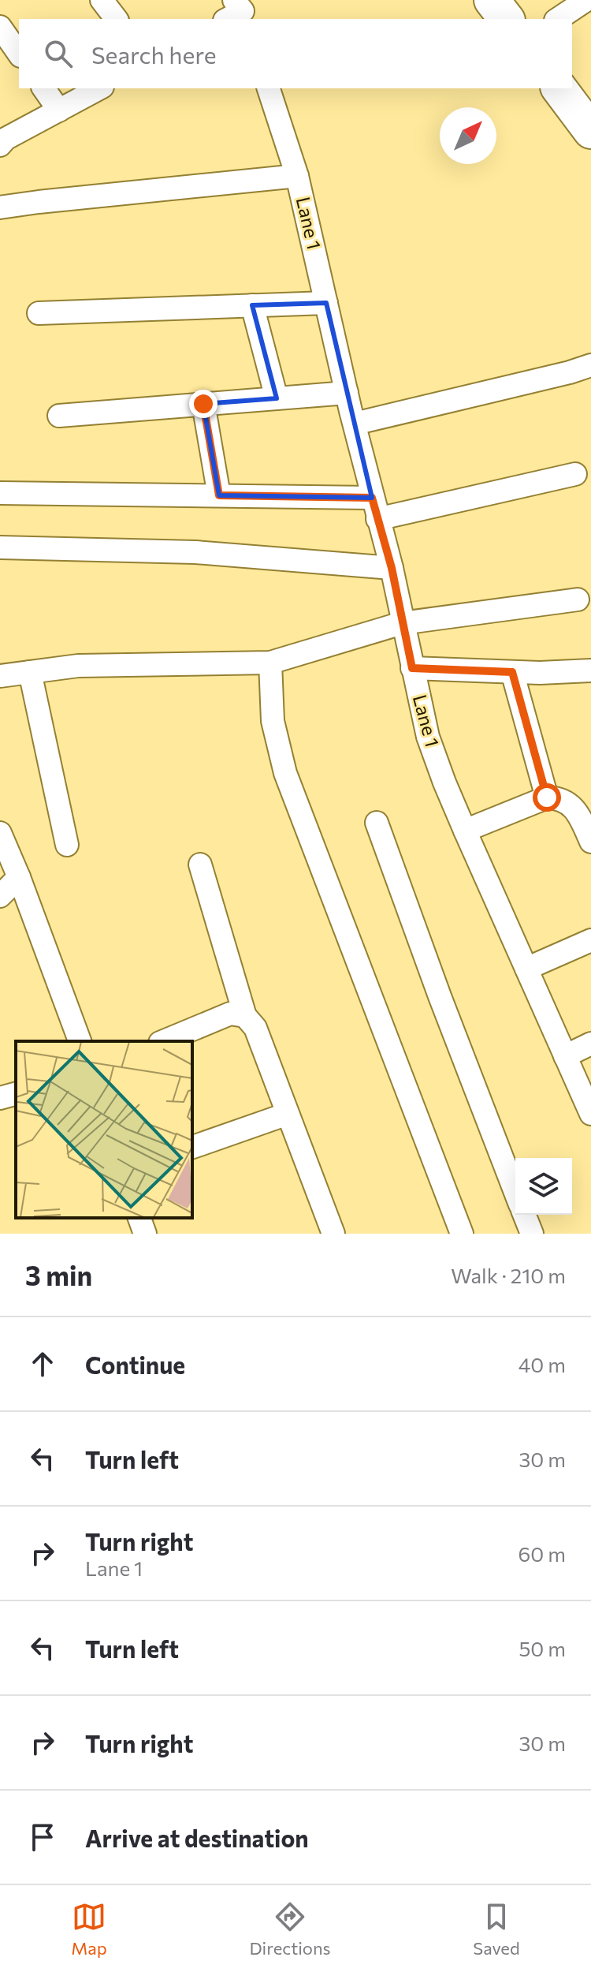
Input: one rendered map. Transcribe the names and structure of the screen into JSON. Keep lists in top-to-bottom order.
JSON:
{
  "streets": {
    "street": ["Lane 1"]
  },
  "north": "top right",
  "page": {
    "search": "Search here",
    "heading": ["3 min", "Walk · 210 m"],
    "list": [
      ["Continue", "40 m"],
      ["Turn left", "30 m"],
      ["Turn right", "Lane 1", "60 m"],
      ["Turn left", "50 m"],
      ["Turn right", "30 m"],
      "Arrive at destination"
    ],
    "nav": ["Map", "Directions", "Saved"]
  }
}
